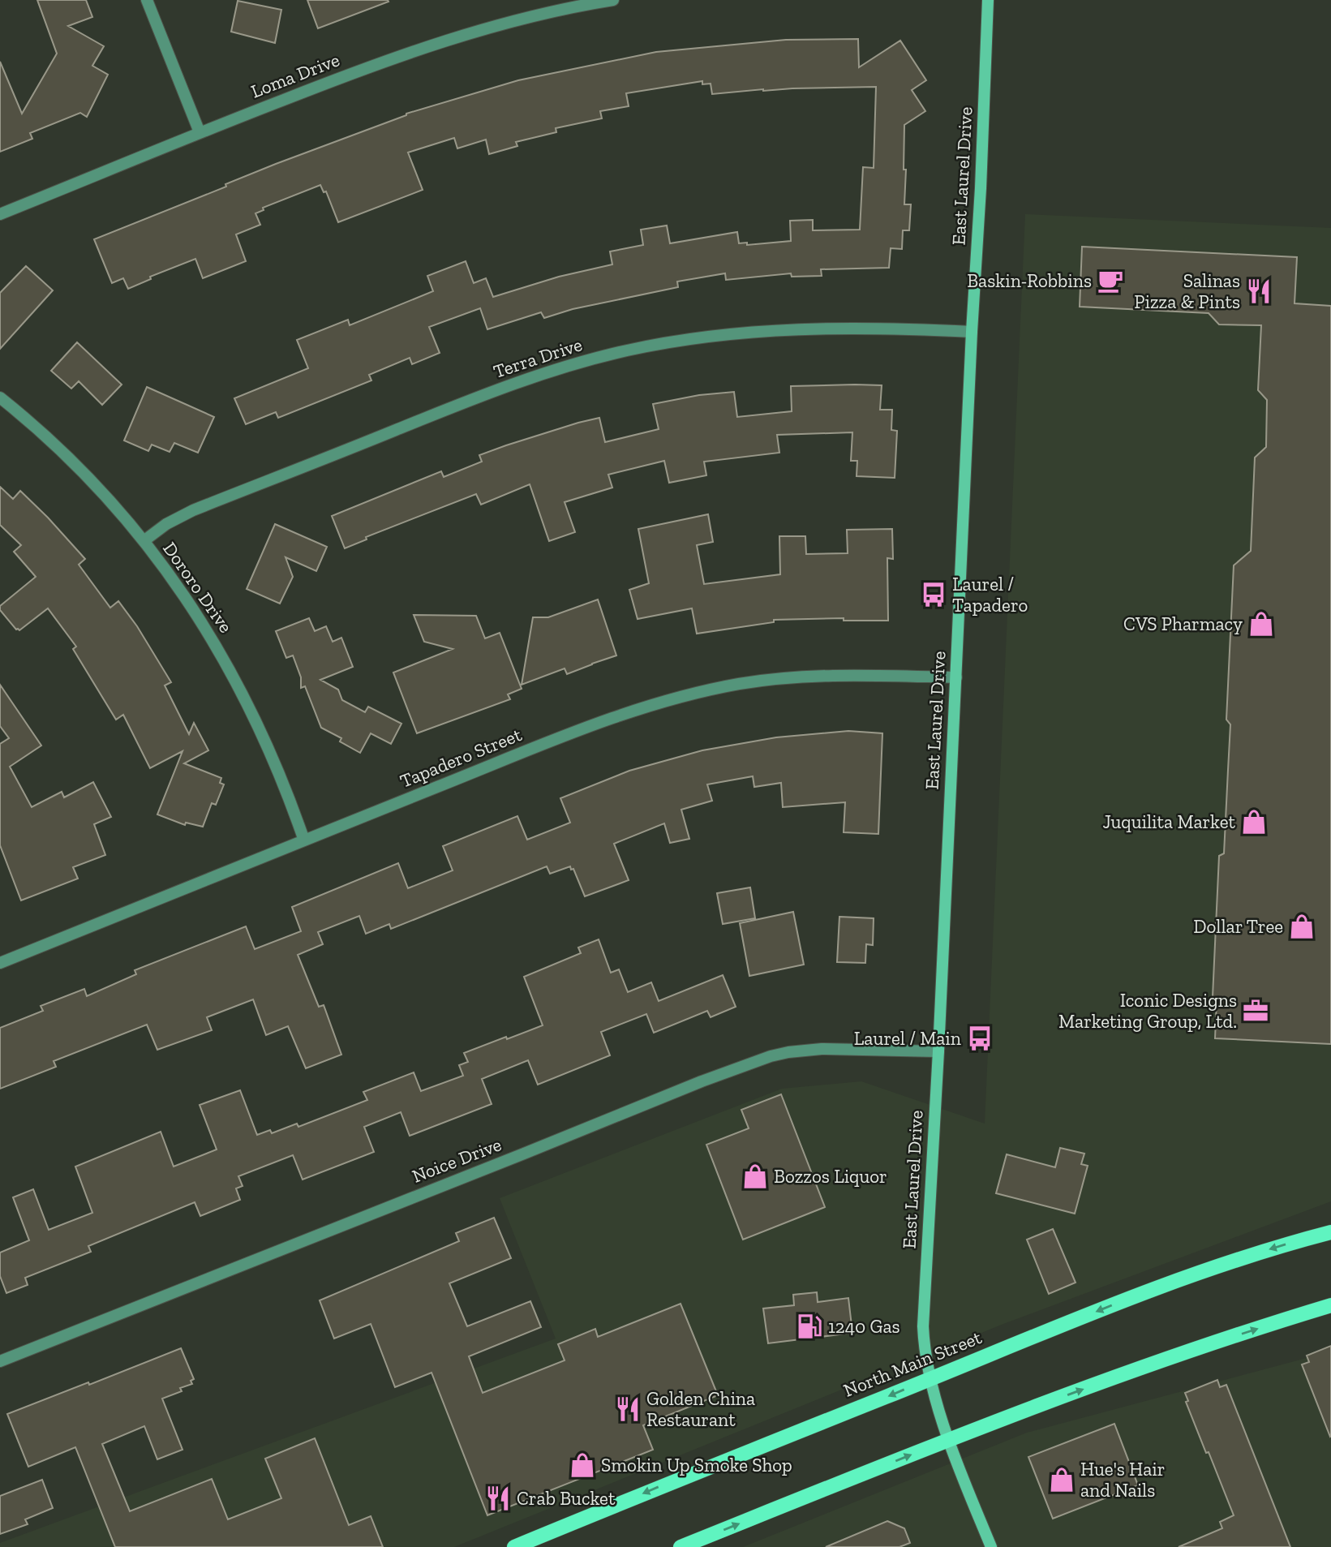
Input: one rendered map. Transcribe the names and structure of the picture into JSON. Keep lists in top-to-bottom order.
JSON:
{
  "streets": {
    "main road": ["East Laurel Drive", "North Main Street"],
    "street": [
      "Loma Drive",
      "Terra Drive",
      "Dororo Drive",
      "Tapadero Street",
      "Noice Drive"
    ]
  },
  "crossings": [
    ["East Laurel Drive", "Terra Drive"],
    ["East Laurel Drive", "Tapadero Street"],
    ["East Laurel Drive", "Noice Drive"],
    ["East Laurel Drive", "North Main Street"],
    ["Terra Drive", "Dororo Drive"],
    ["Dororo Drive", "Tapadero Street"]
  ],
  "places": {
    "cafe": ["Baskin-Robbins"],
    "restaurant": ["Salinas Pizza & Pints", "Golden China Restaurant", "Crab Bucket"],
    "bus stop": ["Laurel / Tapadero", "Laurel / Main"],
    "shop": [
      "CVS Pharmacy",
      "Juquilita Market",
      "Dollar Tree",
      "Bozzos Liquor",
      "Smokin Up Smoke Shop",
      "Hue's Hair and Nails"
    ],
    "office": ["Iconic Designs Marketing Group, Ltd."],
    "fuel station": ["1240 Gas"]
  }
}
